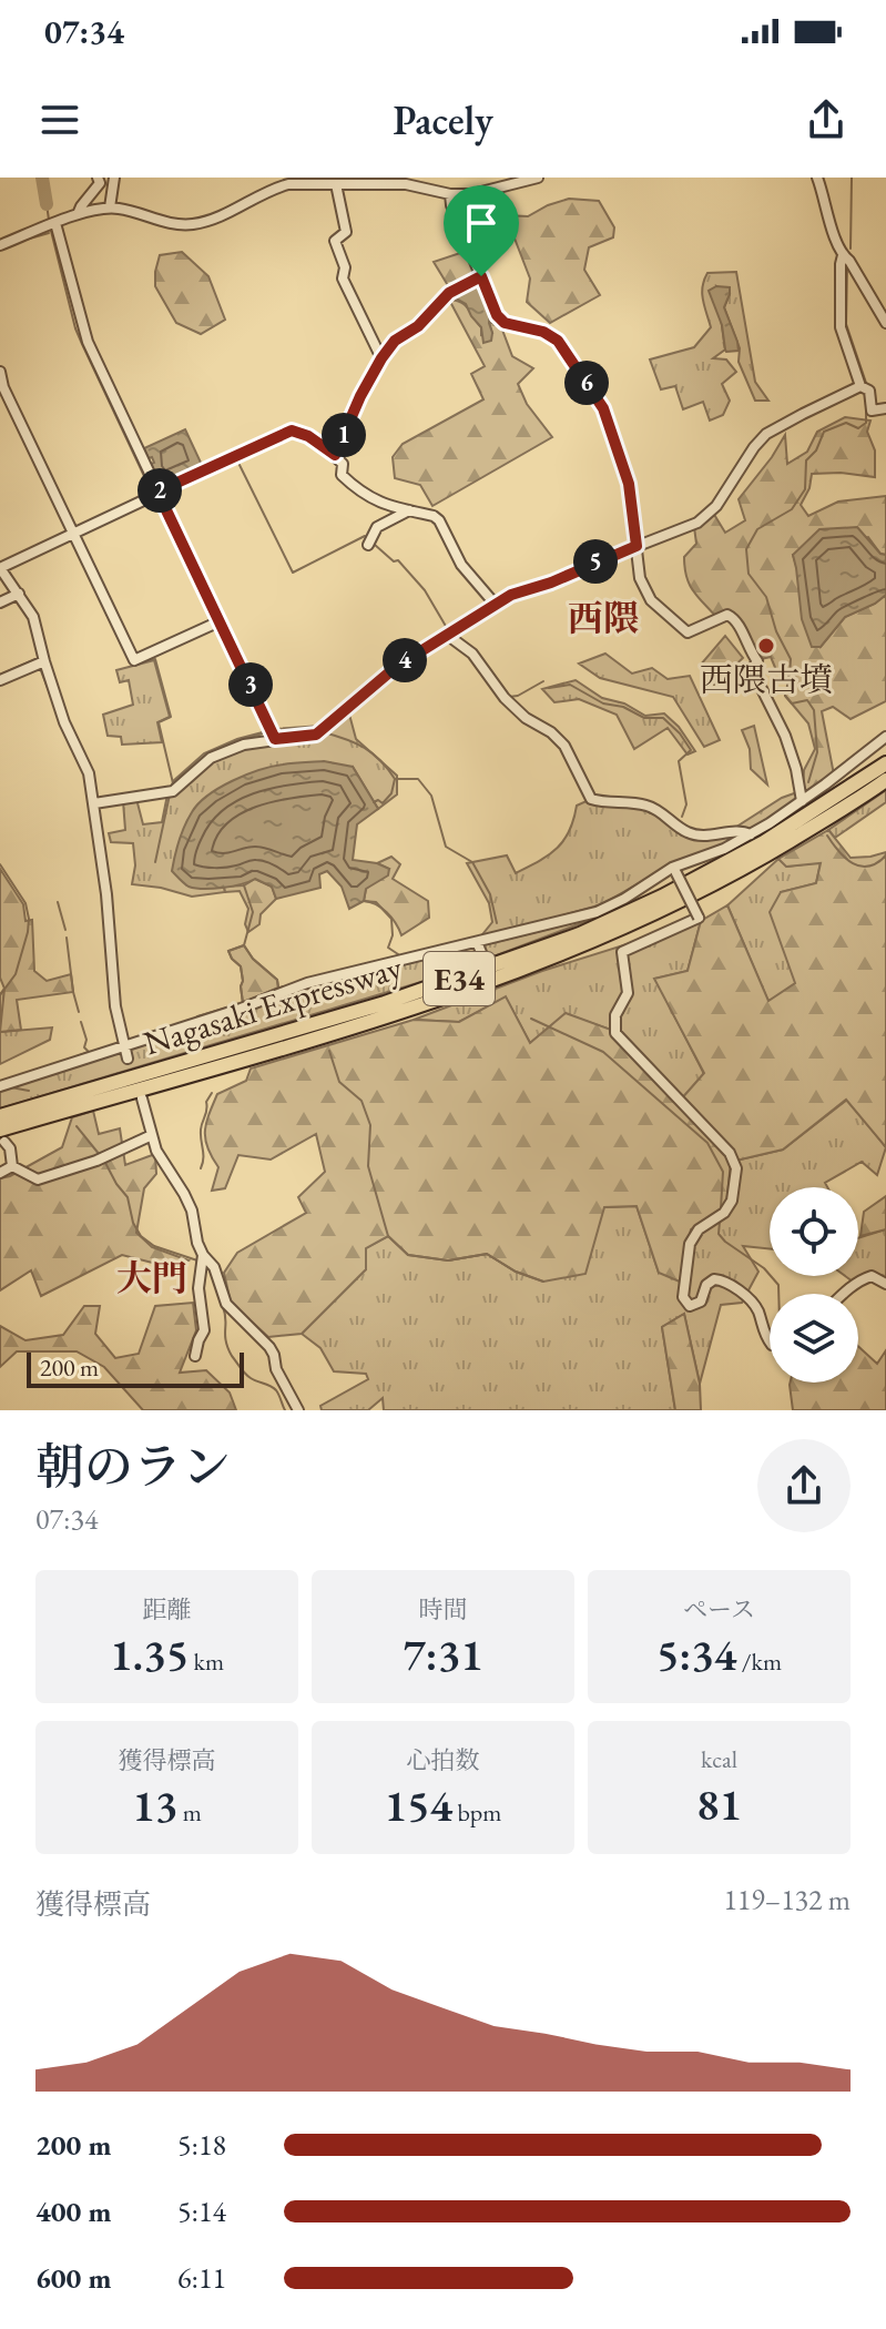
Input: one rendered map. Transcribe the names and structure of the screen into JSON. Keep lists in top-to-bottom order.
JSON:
{
  "streets": {
    "highway": ["E34", "Nagasaki Expressway"]
  },
  "districts": ["西隈", "大門"],
  "places": ["西隈古墳"],
  "scale_bar": "200 m",
  "page": {
    "status": "07:34",
    "header": "Pacely",
    "pins": [
      "6",
      "1",
      "2",
      "5",
      "4",
      "3"
    ],
    "scale": "200 m",
    "heading": ["朝のラン", "07:34"],
    "stats": [
      ["距離", "1.35 km"],
      ["時間", "7:31"],
      ["ペース", "5:34 /km"],
      ["獲得標高", "13 m"],
      ["心拍数", "154 bpm"],
      ["kcal", "81"]
    ],
    "chart": ["獲得標高", "119–132 m"],
    "list": [
      {
        "name": "200 m",
        "note": "5:18"
      },
      {
        "name": "400 m",
        "note": "5:14"
      },
      {
        "name": "600 m",
        "note": "6:11"
      }
    ]
  }
}
